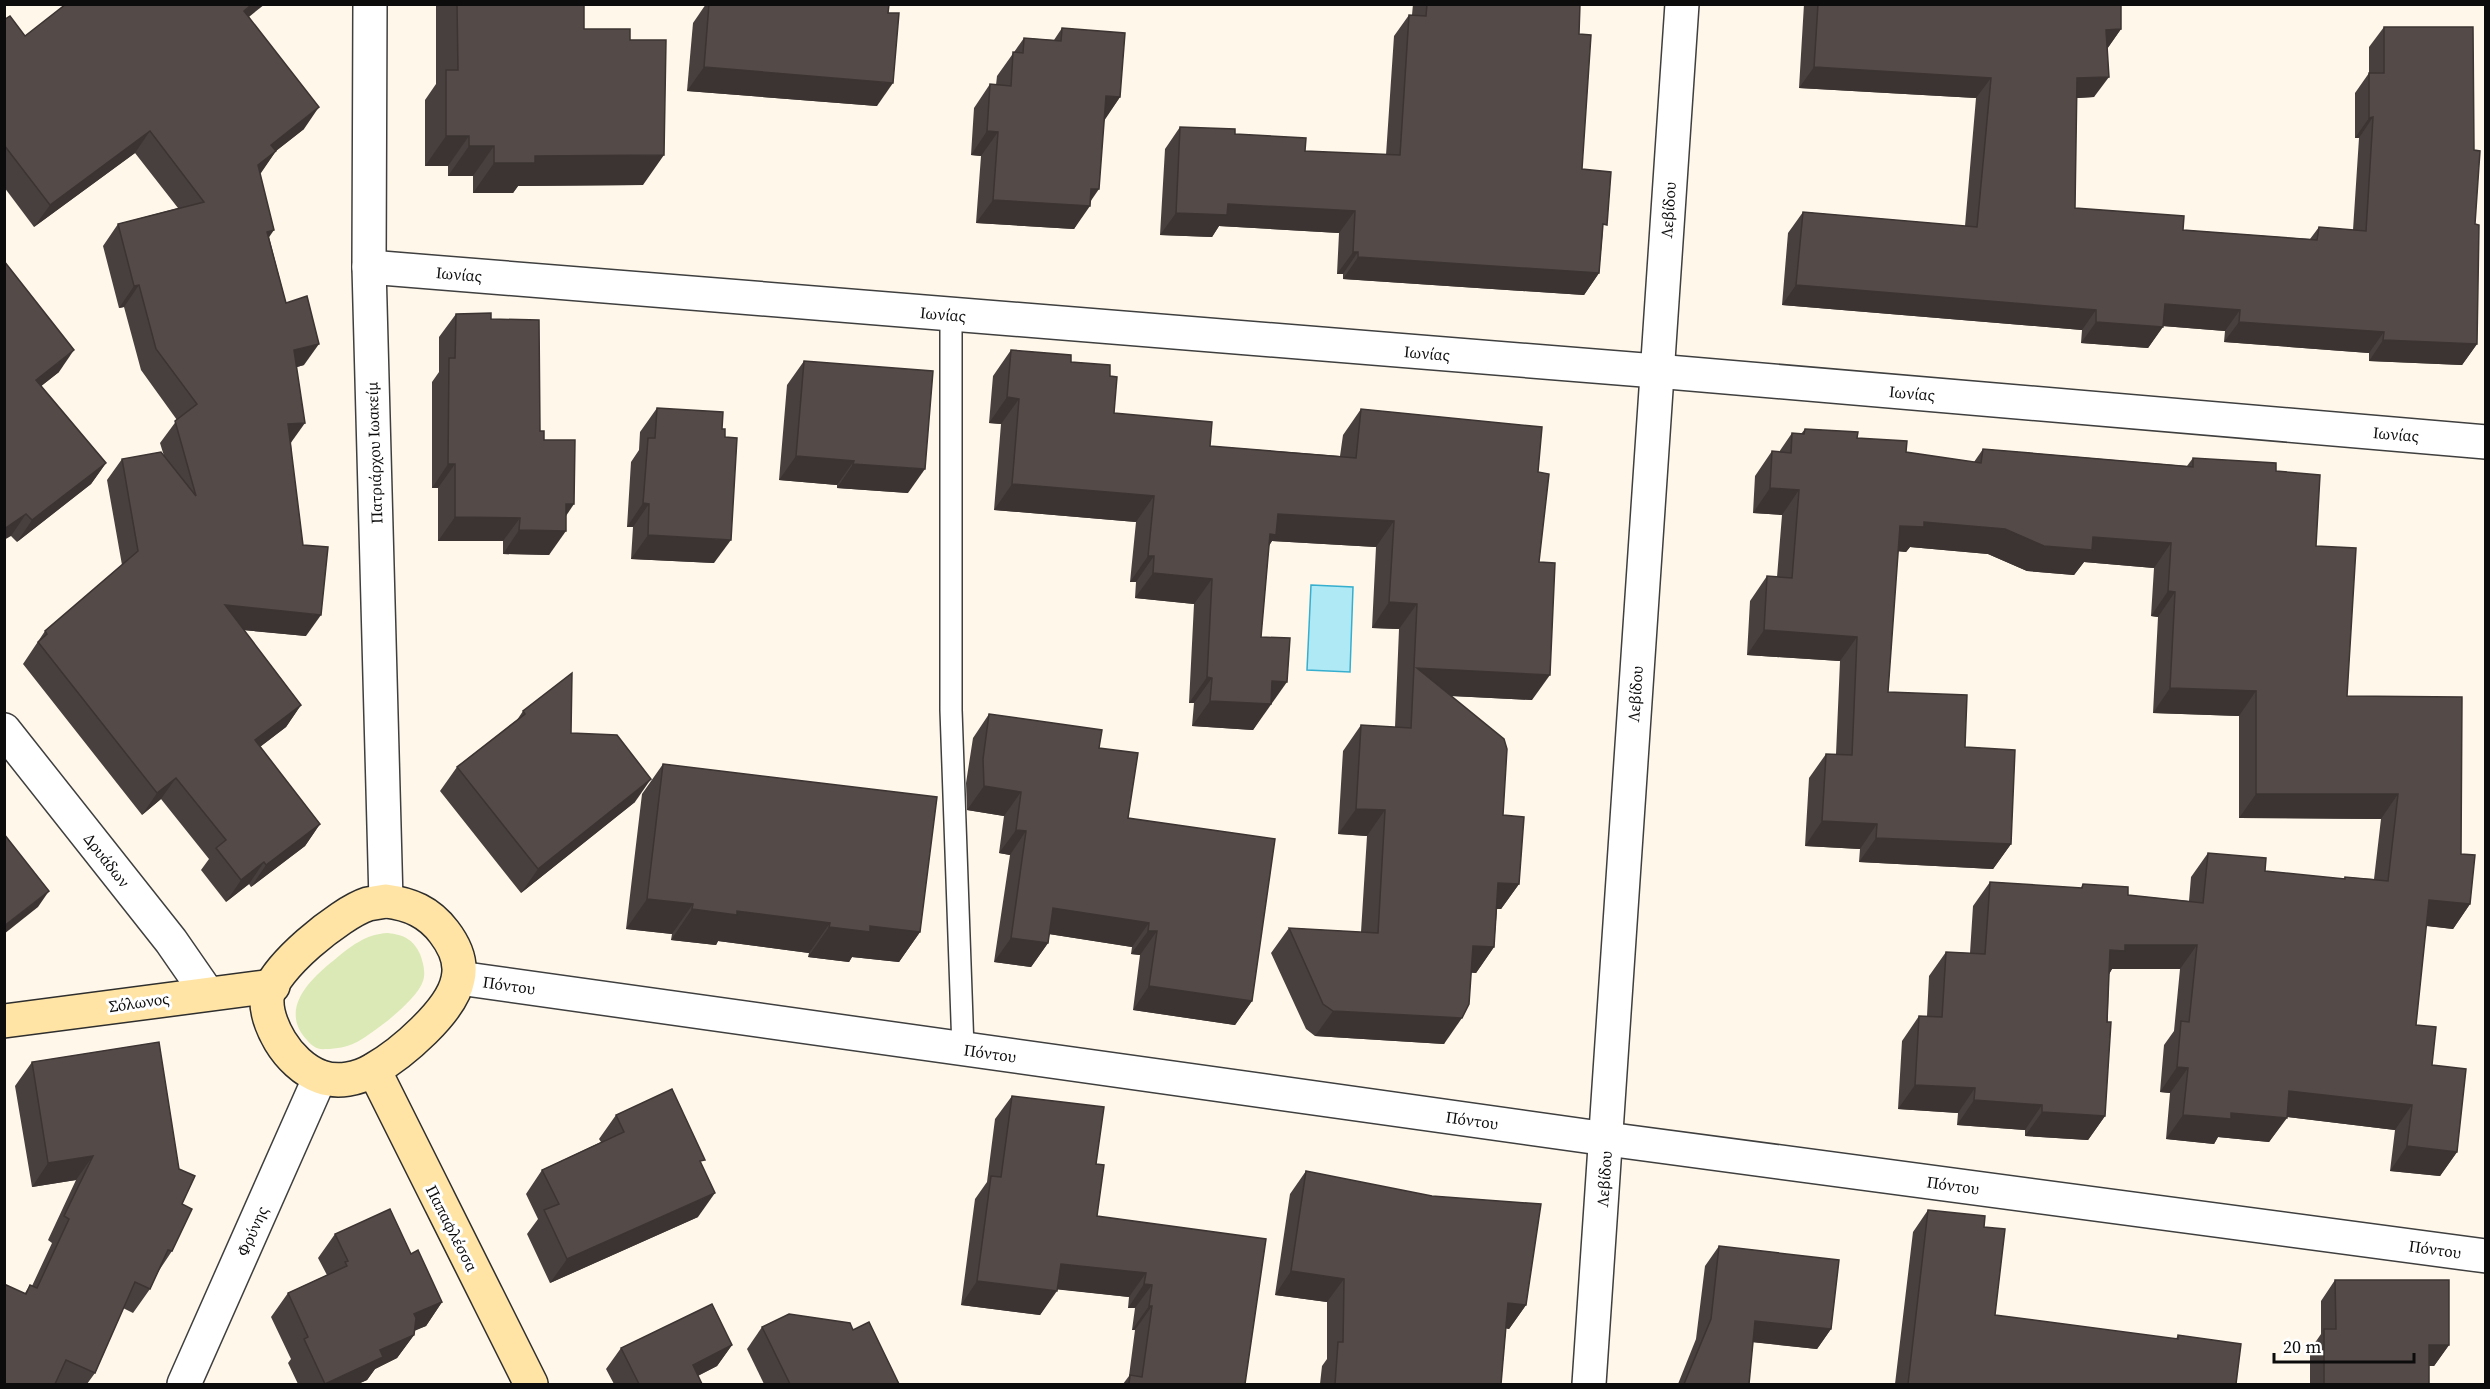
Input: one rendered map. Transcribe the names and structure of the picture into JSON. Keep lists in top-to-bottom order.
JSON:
{
  "streets": {
    "street": [
      "Λεβίδου",
      "Ιωνίας",
      "Πατριάρχου Ιωακείμ",
      "Δρυάδων",
      "Πόντου",
      "Σόλωνος",
      "Παπαφλέσσα",
      "Φρύνης"
    ]
  },
  "crossings": [
    ["Λεβίδου", "Ιωνίας"],
    ["Λεβίδου", "Πόντου"],
    ["Ιωνίας", "Πατριάρχου Ιωακείμ"],
    ["Πατριάρχου Ιωακείμ", "Πόντου"],
    ["Πατριάρχου Ιωακείμ", "Σόλωνος"],
    ["Πατριάρχου Ιωακείμ", "Παπαφλέσσα"],
    ["Πατριάρχου Ιωακείμ", "Φρύνης"],
    ["Δρυάδων", "Σόλωνος"],
    ["Πόντου", "Σόλωνος"],
    ["Πόντου", "Παπαφλέσσα"],
    ["Πόντου", "Φρύνης"],
    ["Σόλωνος", "Παπαφλέσσα"],
    ["Σόλωνος", "Φρύνης"],
    ["Παπαφλέσσα", "Φρύνης"]
  ],
  "scale_bar": "20 m"
}
